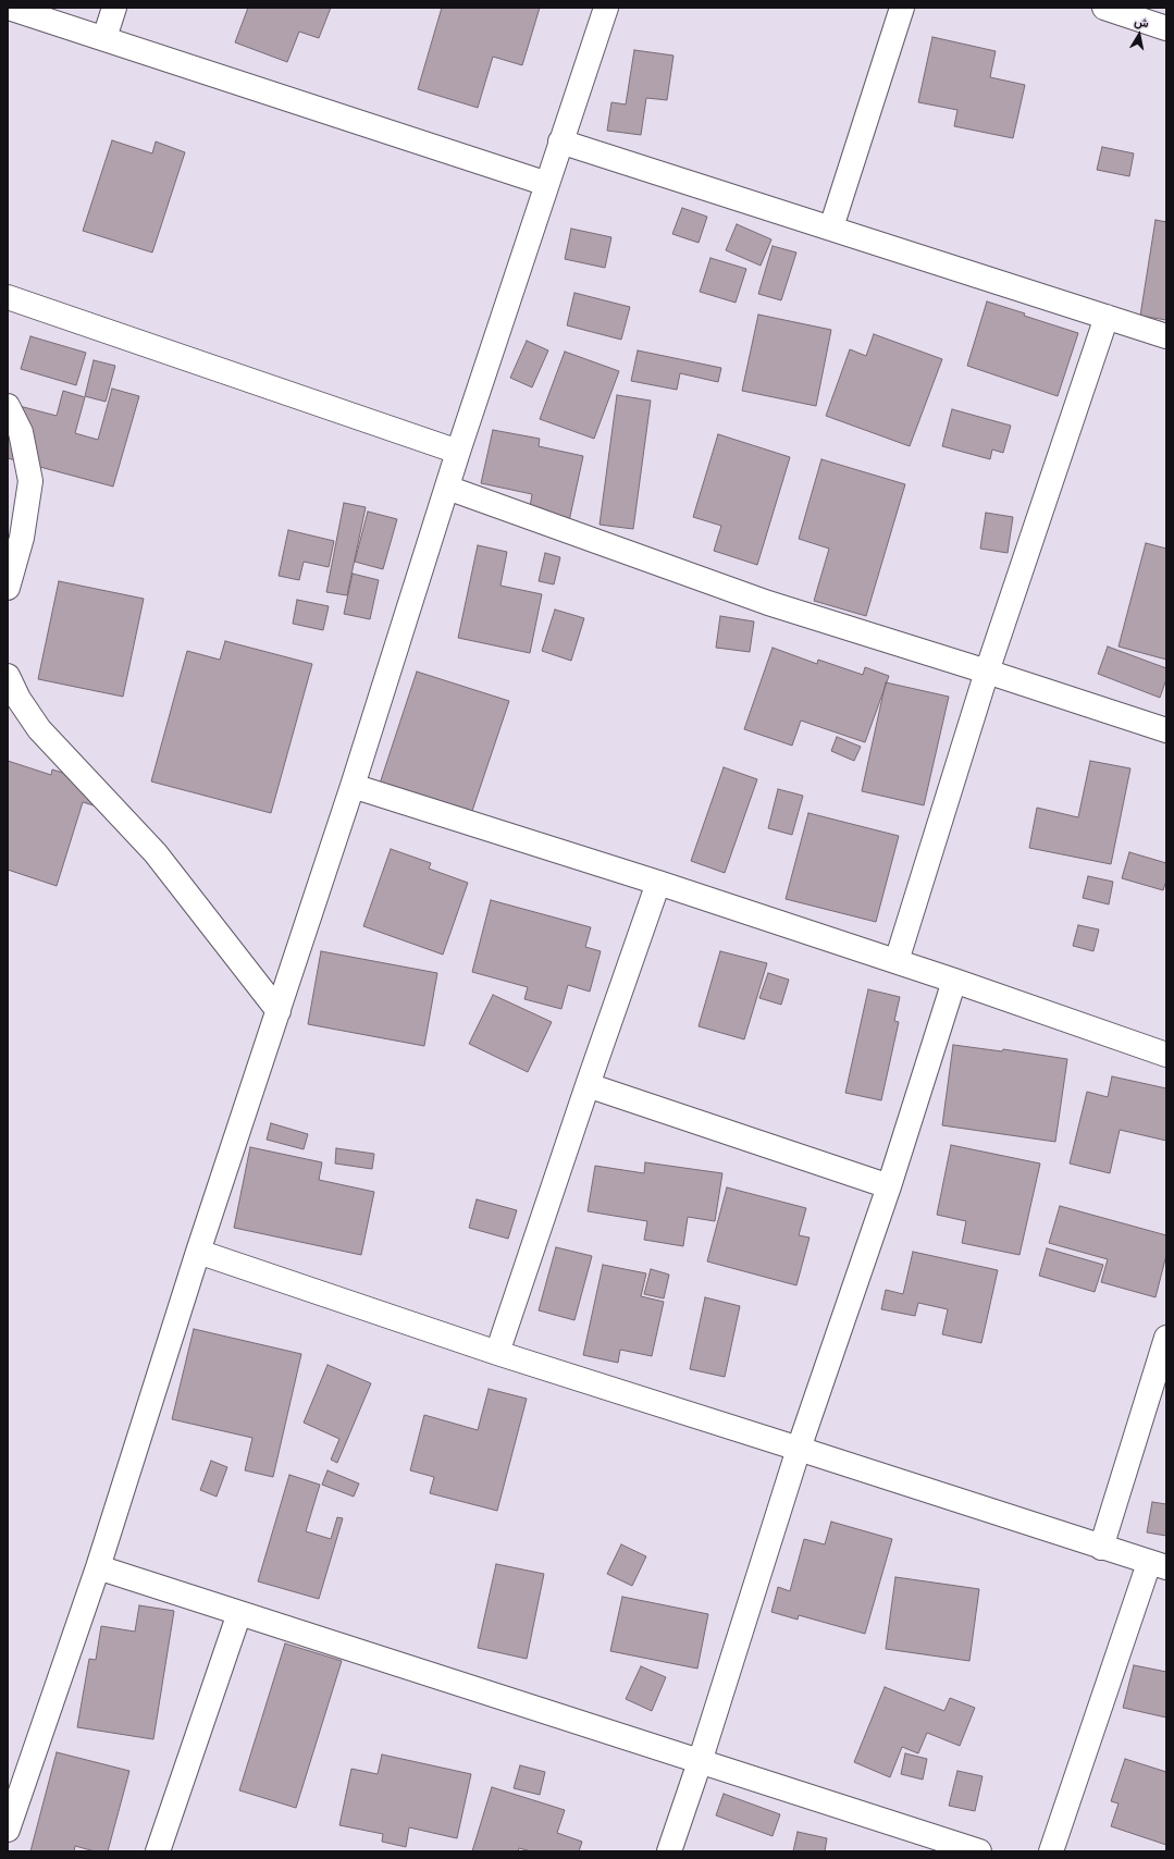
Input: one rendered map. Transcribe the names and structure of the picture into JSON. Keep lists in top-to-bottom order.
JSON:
{
  "north": "top"
}
